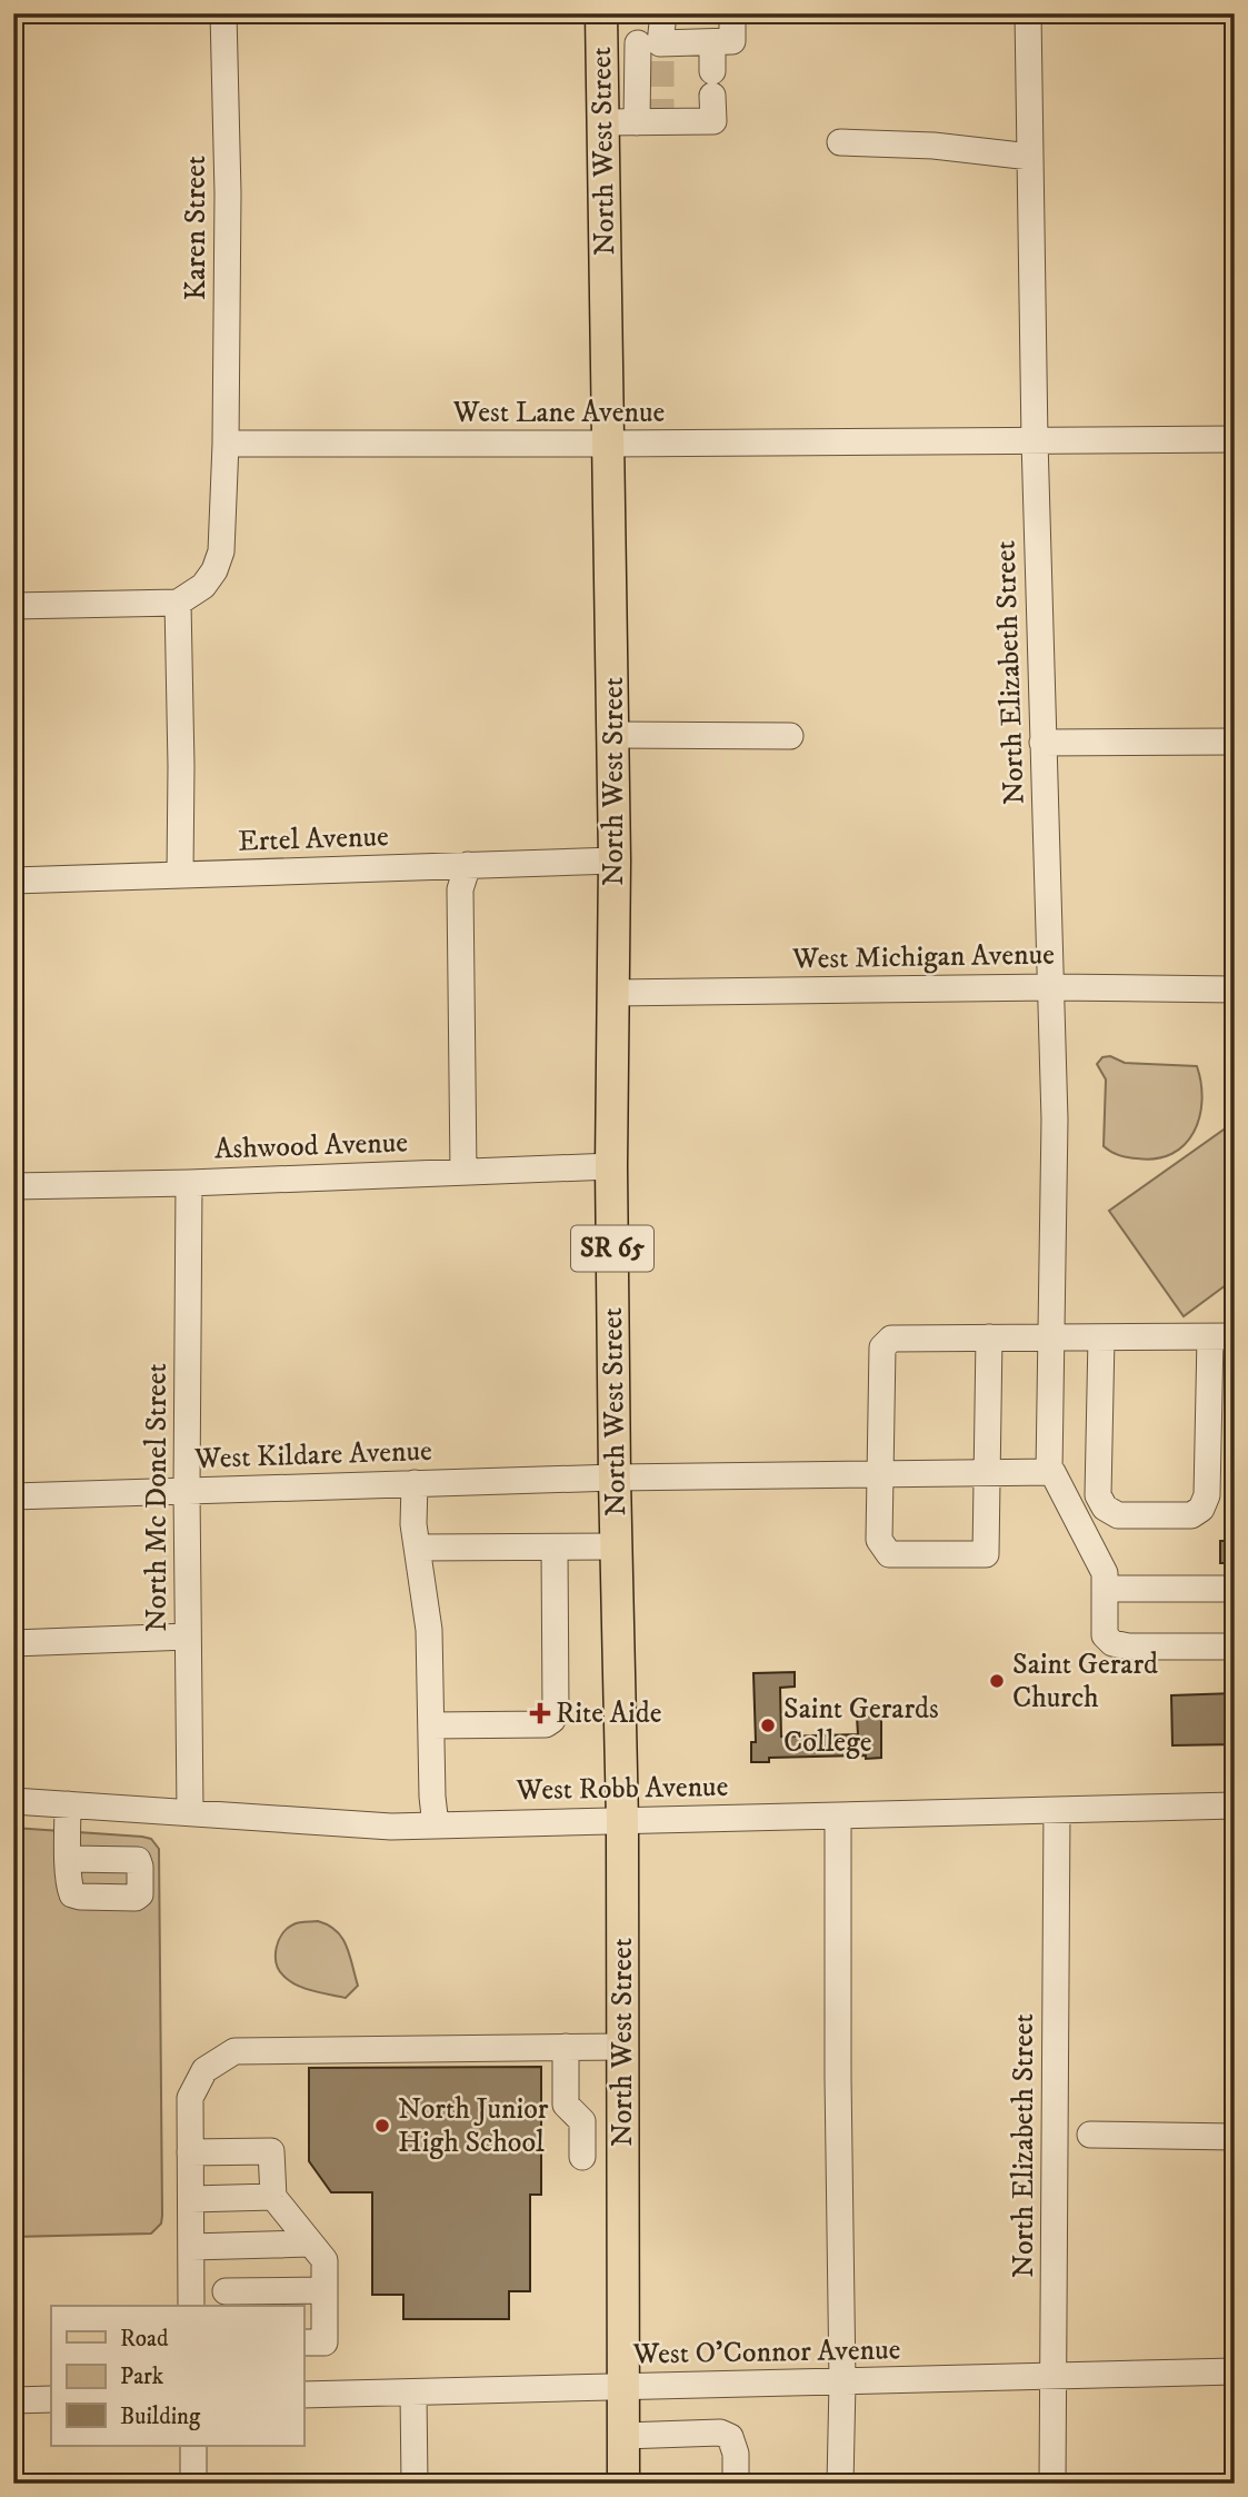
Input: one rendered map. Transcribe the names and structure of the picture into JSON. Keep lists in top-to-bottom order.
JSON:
{
  "streets": {
    "main road": ["North West Street", "SR 65"],
    "street": [
      "Karen Street",
      "West Lane Avenue",
      "North Elizabeth Street",
      "Ertel Avenue",
      "West Michigan Avenue",
      "Ashwood Avenue",
      "West Kildare Avenue",
      "North Mc Donel Street",
      "West Robb Avenue",
      "West O'Connor Avenue"
    ]
  },
  "crossings": [
    ["North West Street", "West Lane Avenue"],
    ["North West Street", "Ertel Avenue"],
    ["North West Street", "West Michigan Avenue"],
    ["North West Street", "Ashwood Avenue"],
    ["North West Street", "West Kildare Avenue"],
    ["North West Street", "West Robb Avenue"],
    ["North West Street", "West O'Connor Avenue"],
    ["Karen Street", "West Lane Avenue"],
    ["West Lane Avenue", "North Elizabeth Street"],
    ["North Elizabeth Street", "West Michigan Avenue"],
    ["North Elizabeth Street", "West Kildare Avenue"],
    ["North Elizabeth Street", "West Robb Avenue"],
    ["North Elizabeth Street", "West O'Connor Avenue"],
    ["Ashwood Avenue", "North Mc Donel Street"],
    ["West Kildare Avenue", "North Mc Donel Street"],
    ["North Mc Donel Street", "West Robb Avenue"]
  ],
  "places": {
    "other": ["Saint Gerard Church", "Saint Gerards College", "North Junior High School"],
    "health": ["Rite Aide"]
  },
  "legend": ["Road", "Park", "Building"]
}
